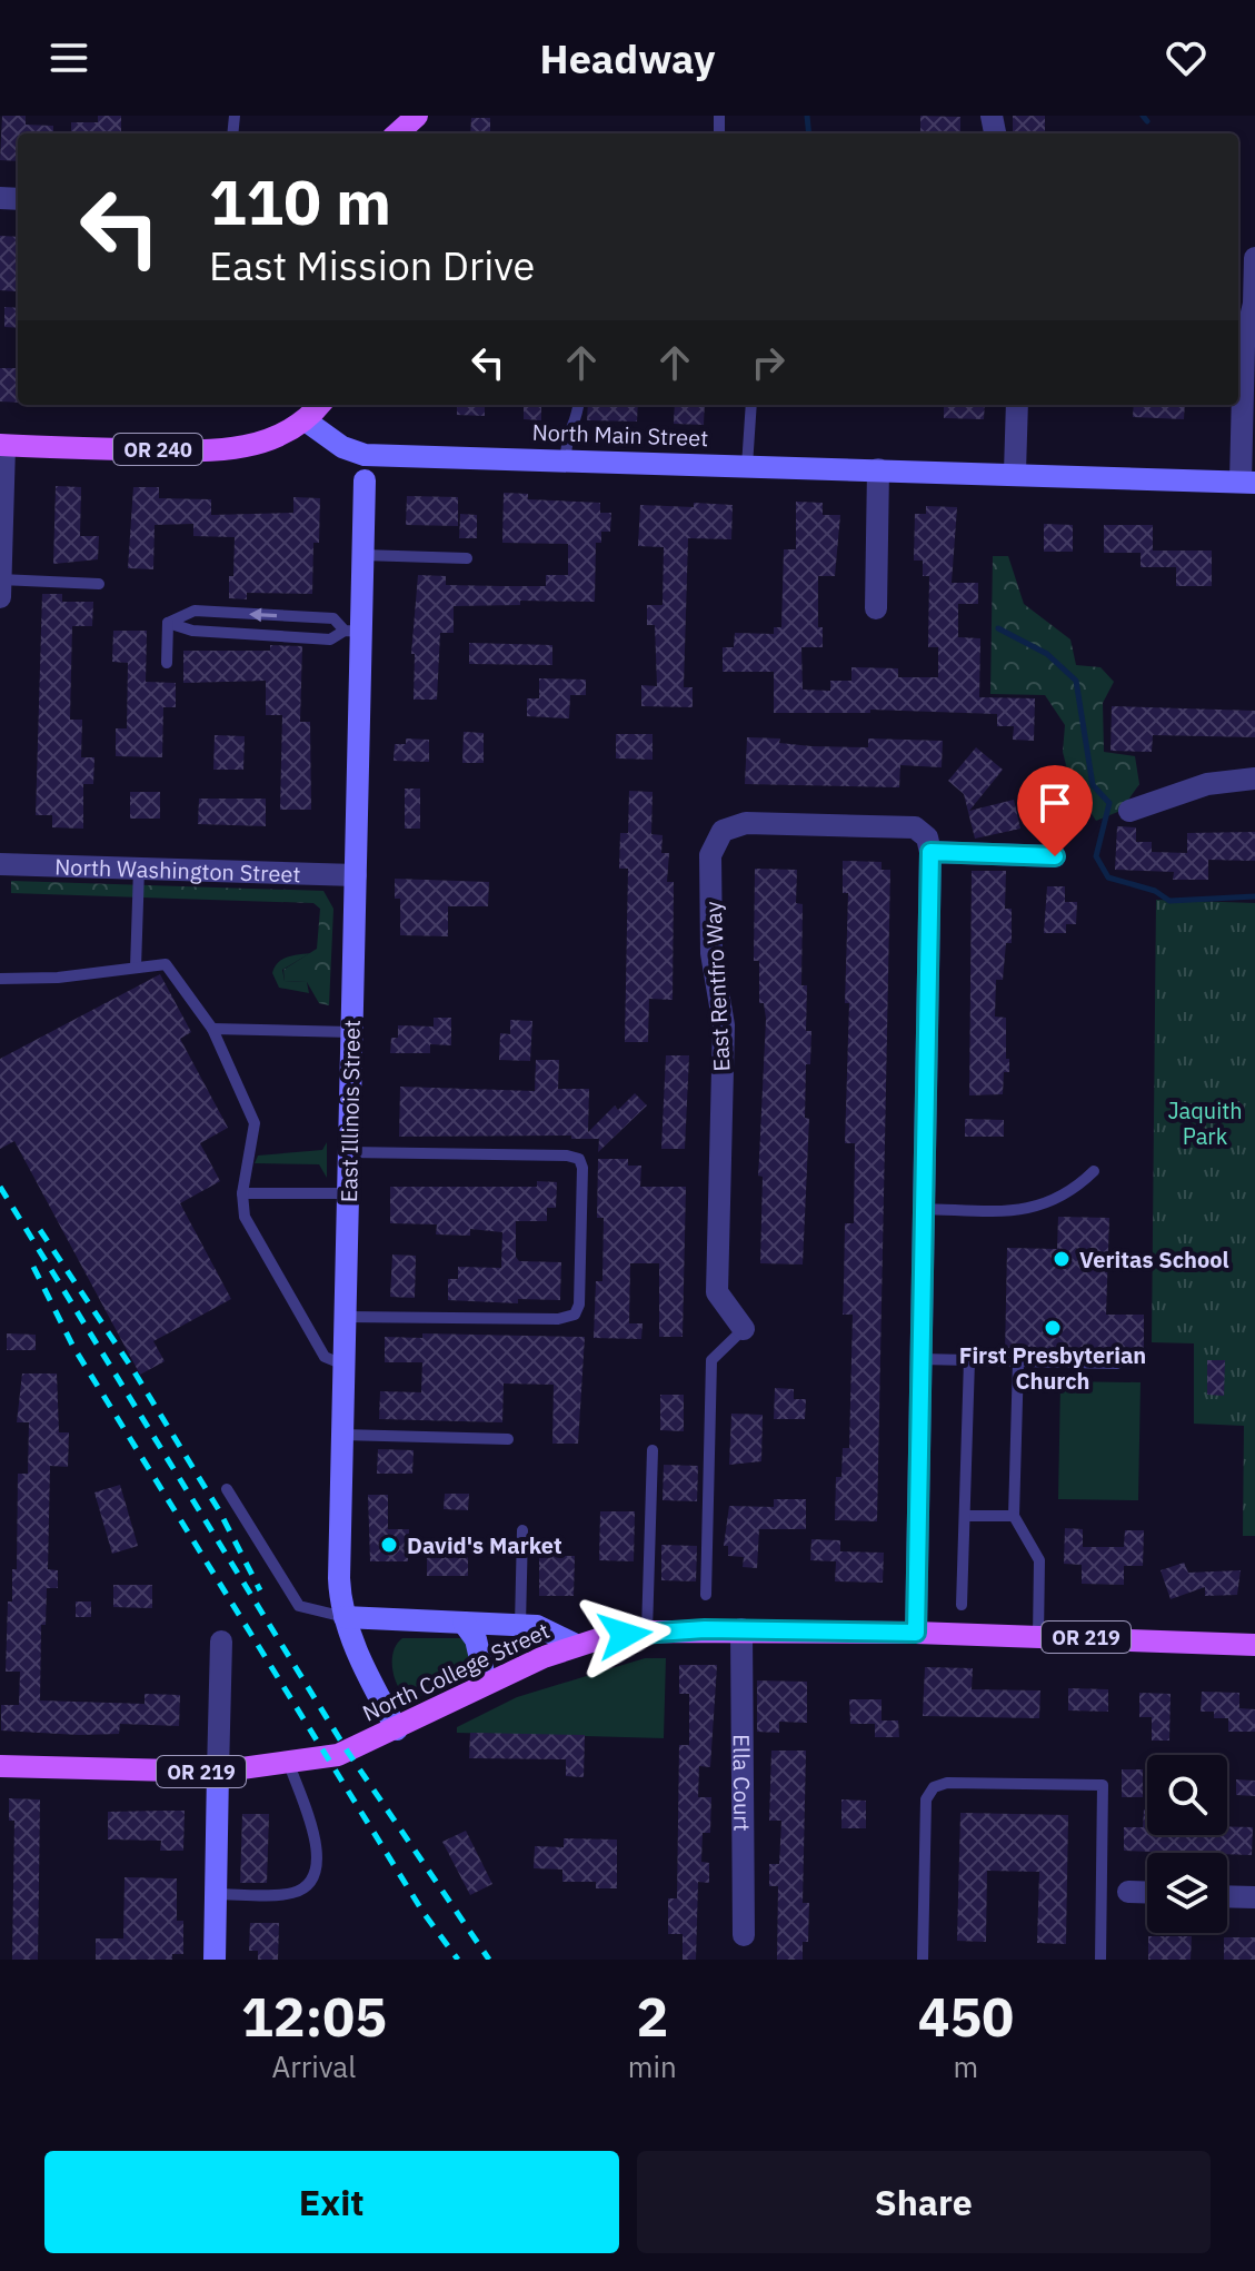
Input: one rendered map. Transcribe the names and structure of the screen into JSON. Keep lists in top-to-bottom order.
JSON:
{
  "streets": {
    "main road": ["OR 240", "OR 219", "North College Street"],
    "street": [
      "North Main Street",
      "North Washington Street",
      "East Rentfro Way",
      "East Illinois Street",
      "Ella Court"
    ]
  },
  "crossings": [
    ["North Main Street", "OR 240"],
    ["North Washington Street", "East Illinois Street"],
    ["East Illinois Street", "North College Street"],
    ["North College Street", "Ella Court"]
  ],
  "parks": ["Jaquith Park"],
  "places": ["Veritas School", "First Presbyterian Church", "David's Market"],
  "page": {
    "header": "Headway",
    "turn": ["110 m", "East Mission Drive"],
    "eta": [
      "12:05",
      "Arrival",
      "2",
      "min",
      "450",
      "m"
    ],
    "buttons": ["Exit", "Share"]
  }
}
